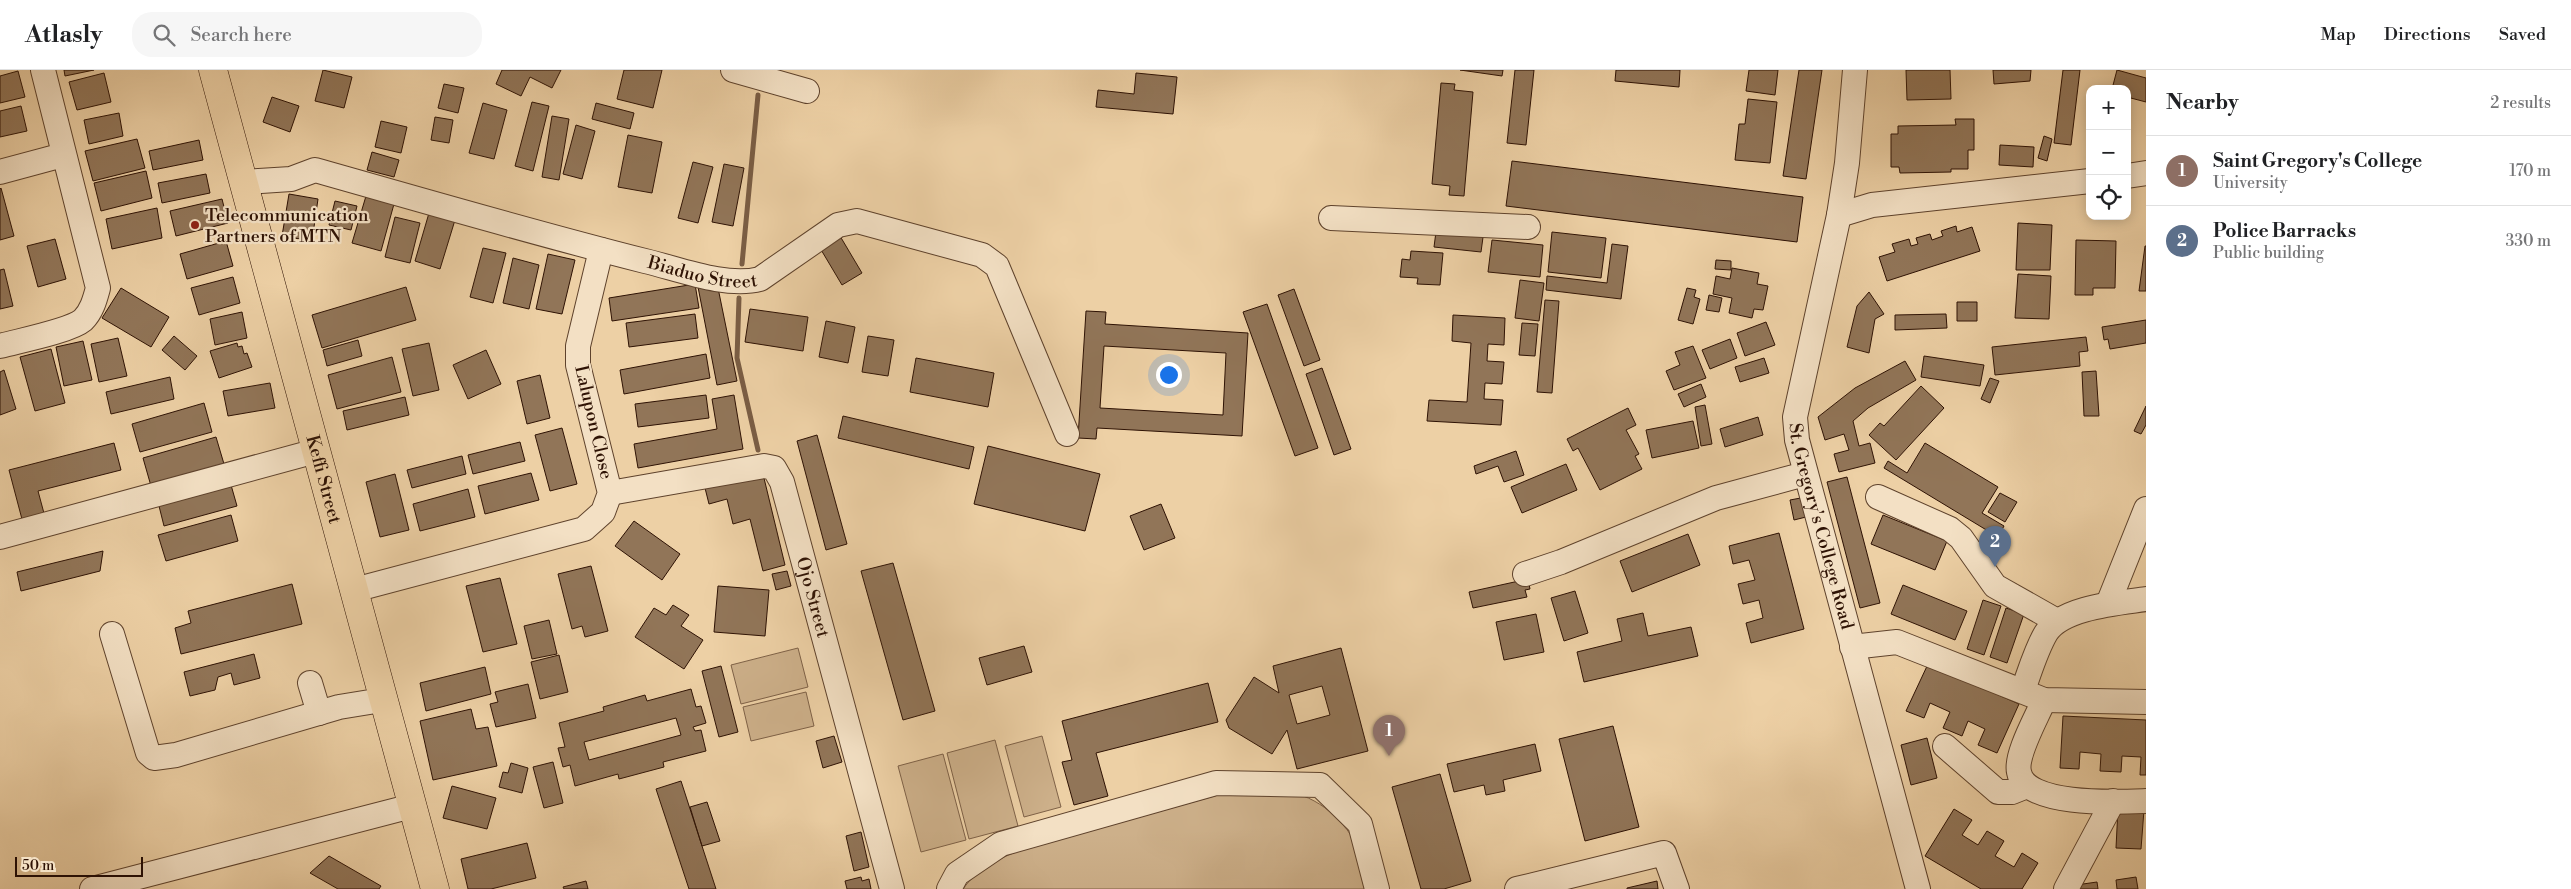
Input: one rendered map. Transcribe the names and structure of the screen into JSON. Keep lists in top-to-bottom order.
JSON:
{
  "streets": {
    "main road": ["Keffi Street"],
    "street": [
      "Biaduo Street",
      "Lalupon Close",
      "St. Gregory's College Road",
      "Ojo Street"
    ]
  },
  "crossings": [
    ["Biaduo Street", "Lalupon Close"],
    ["Biaduo Street", "Keffi Street"],
    ["Lalupon Close", "Keffi Street"],
    ["Lalupon Close", "Ojo Street"]
  ],
  "places": ["Telecommunication Partners of MTN"],
  "scale_bar": "50 m",
  "page": {
    "header": "Atlasly",
    "search": "Search here",
    "nav": ["Map", "Directions", "Saved"],
    "heading": ["Nearby", "2 results"],
    "map_buttons": ["+", "−"],
    "list": [
      {
        "mark": "1",
        "name": "Saint Gregory's College",
        "note": "University",
        "value": "170 m"
      },
      {
        "mark": "2",
        "name": "Police Barracks",
        "note": "Public building",
        "value": "330 m"
      }
    ],
    "pins": ["2", "1"],
    "scale": "50 m"
  }
}
